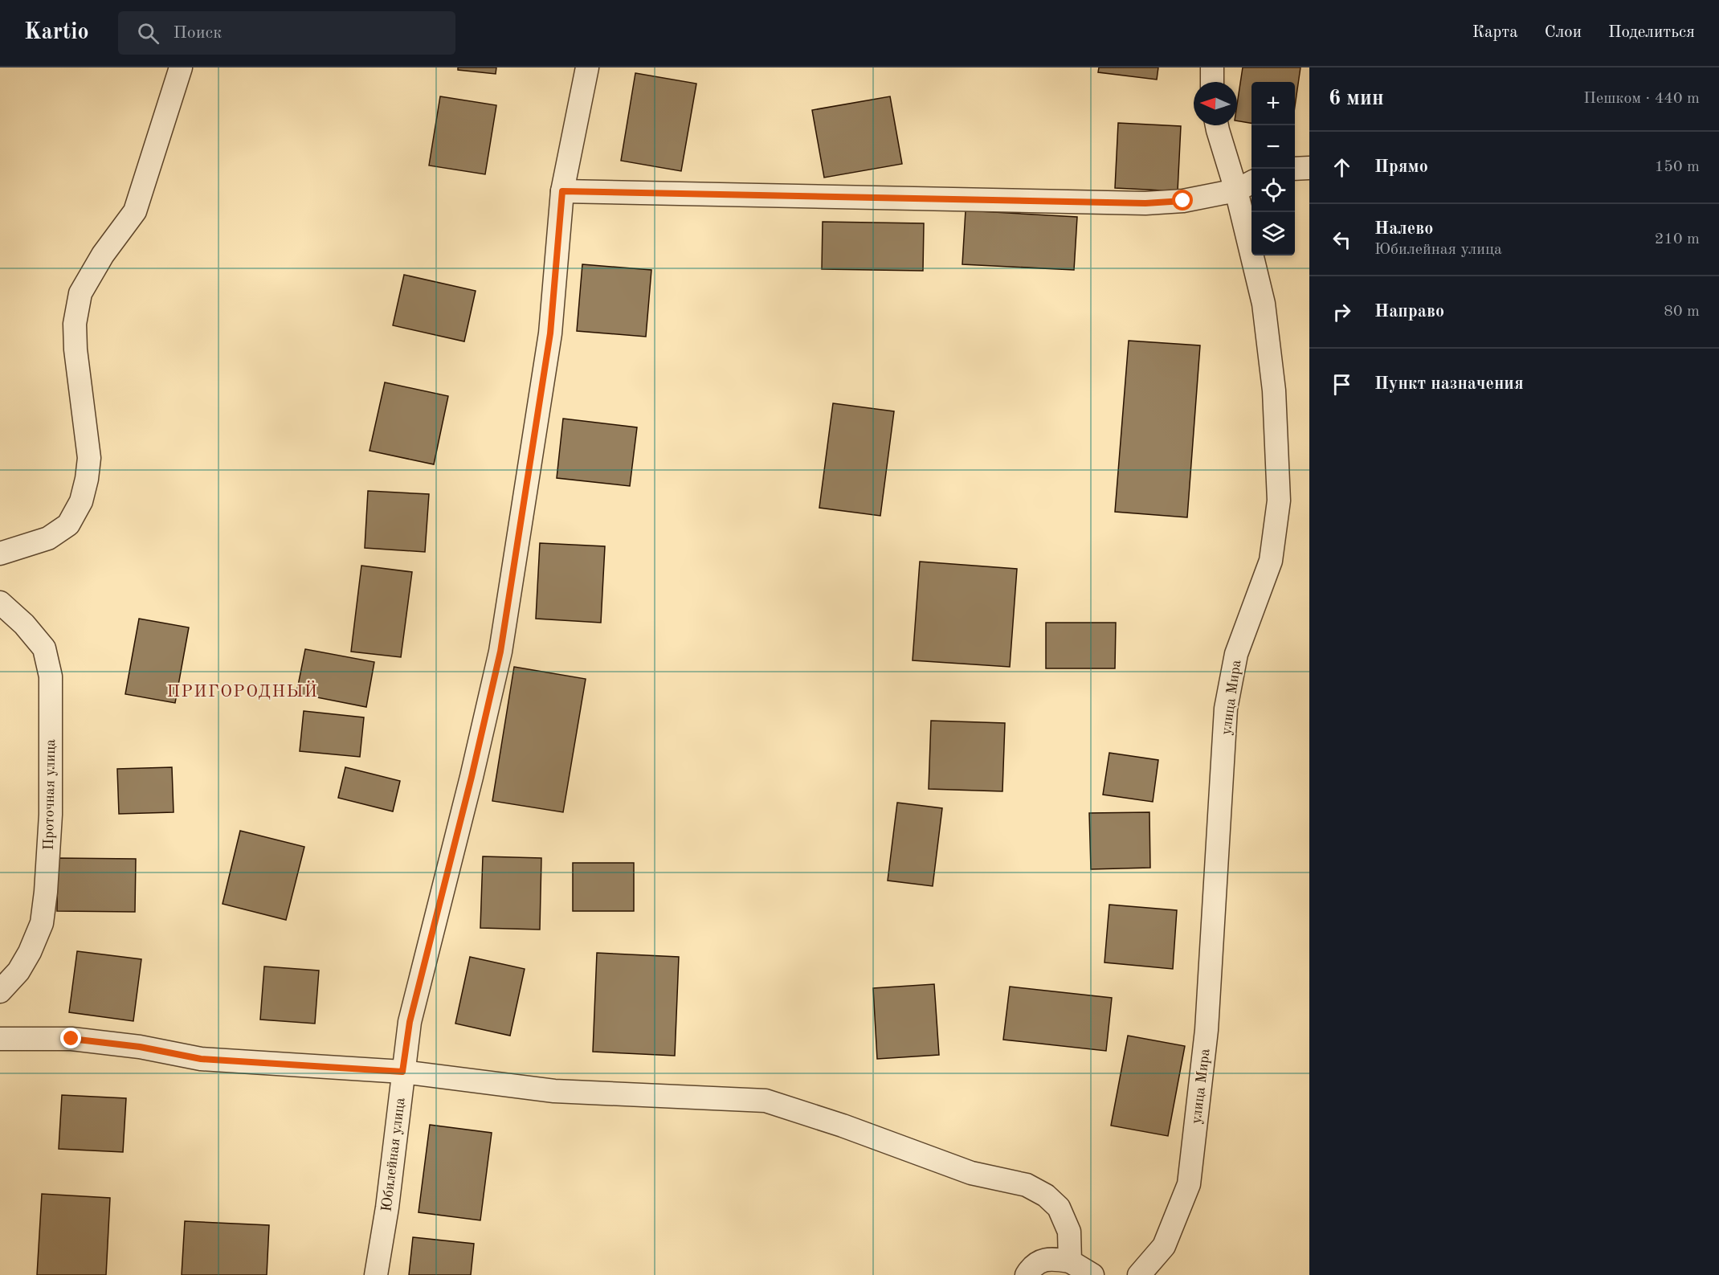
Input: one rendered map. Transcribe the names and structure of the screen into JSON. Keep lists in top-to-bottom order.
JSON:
{
  "streets": {
    "street": ["улица Мира", "Проточная улица", "Юбилейная улица"]
  },
  "districts": ["ПРИГОРОДНЫЙ"],
  "north": "left",
  "page": {
    "header": "Kartio",
    "search": "Поиск",
    "nav": ["Карта", "Слои", "Поделиться"],
    "heading": ["6 мин", "Пешком · 440 m"],
    "map_buttons": ["+", "−"],
    "list": [
      ["Прямо", "150 m"],
      ["Налево", "Юбилейная улица", "210 m"],
      ["Направо", "80 m"],
      "Пункт назначения"
    ]
  }
}
